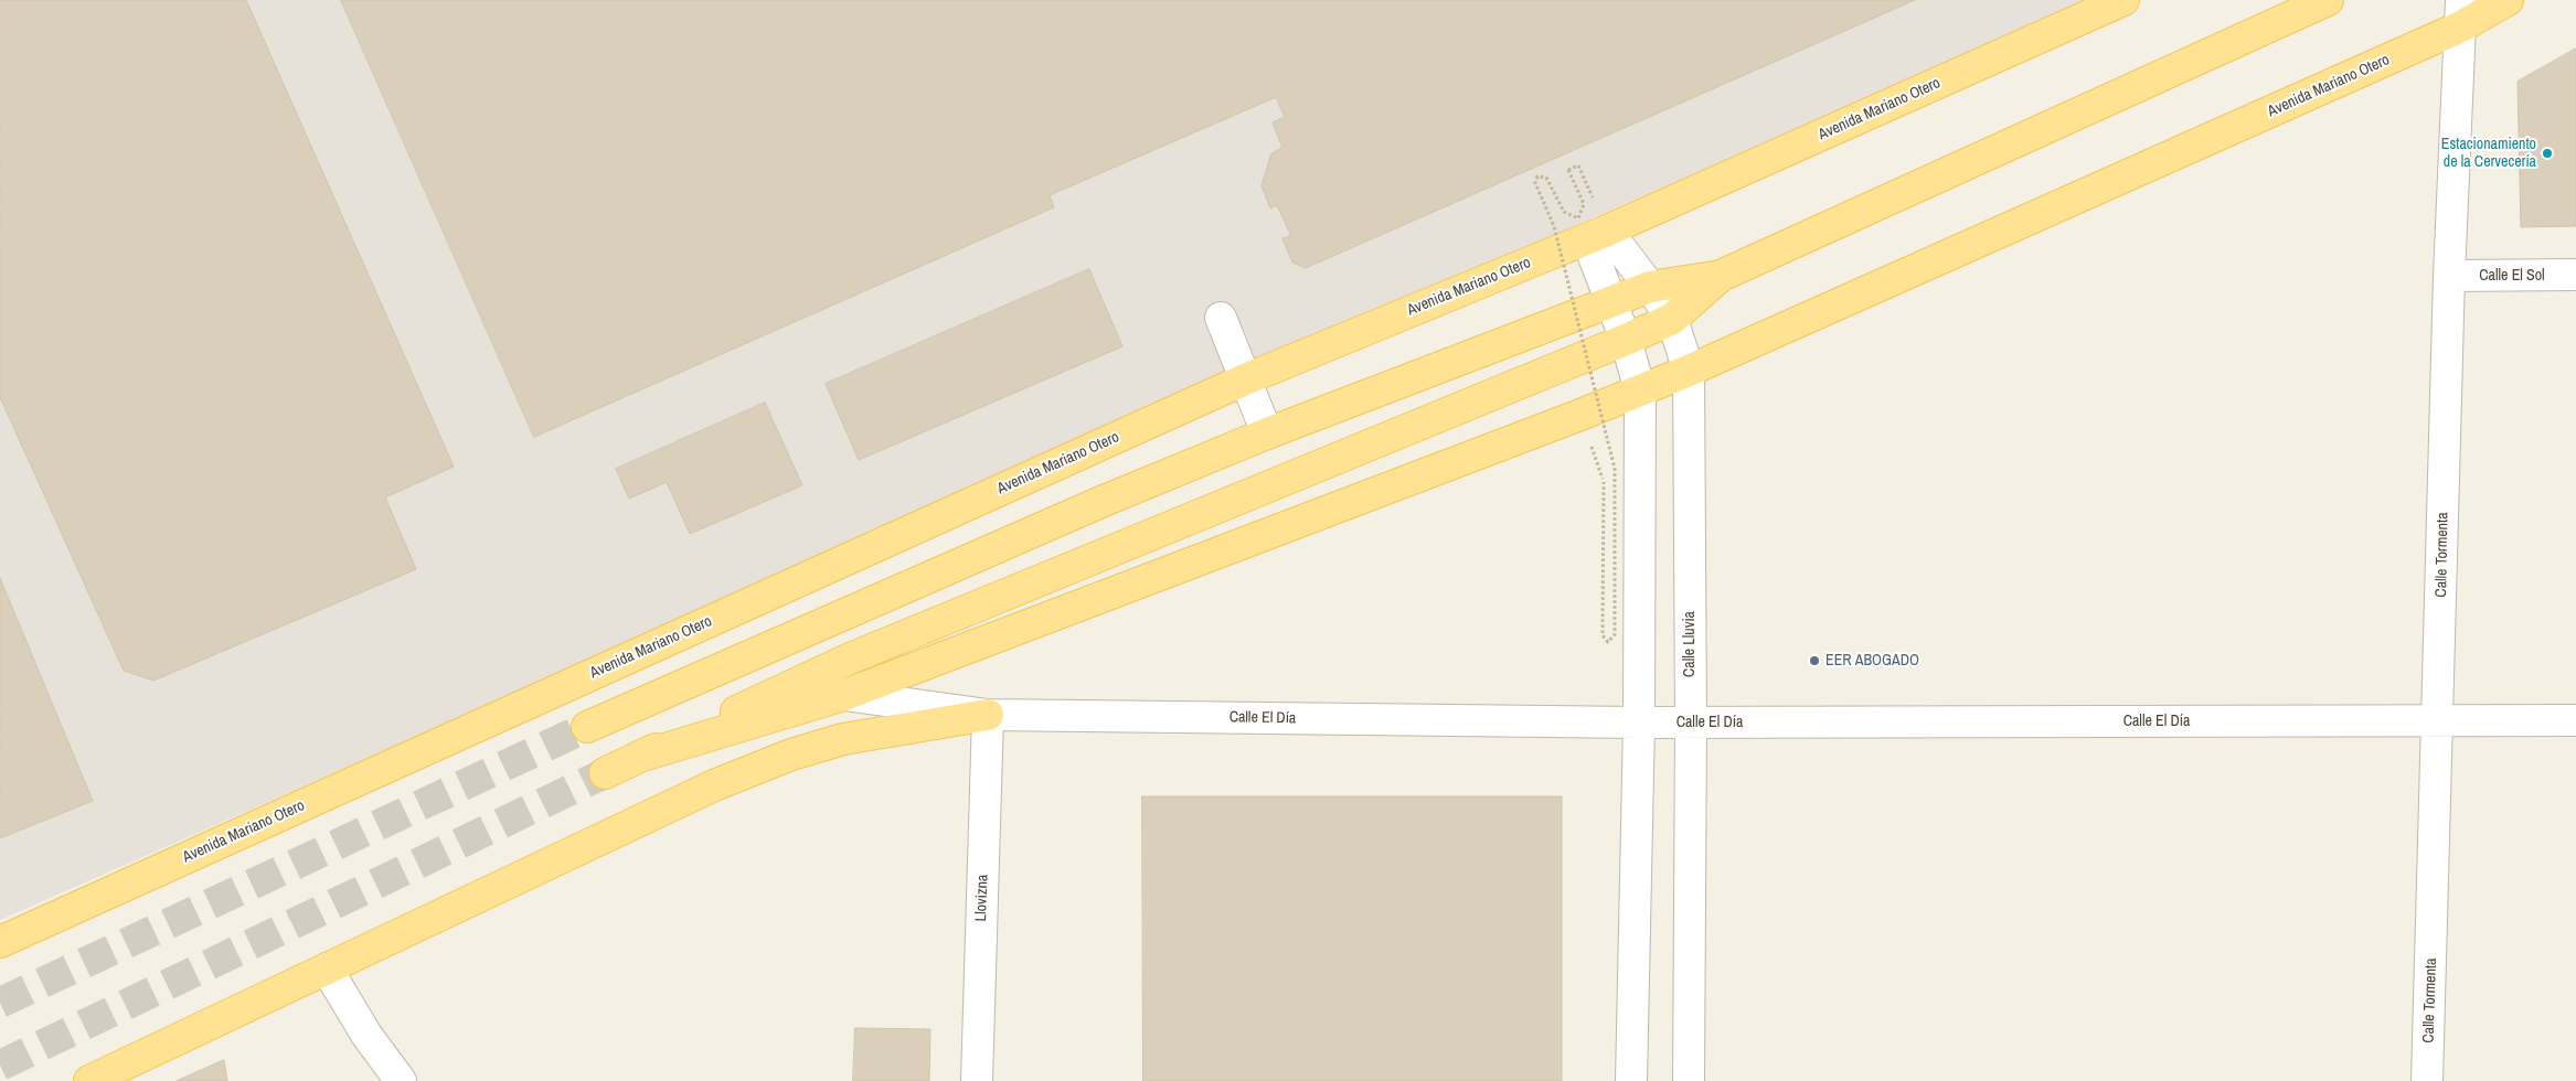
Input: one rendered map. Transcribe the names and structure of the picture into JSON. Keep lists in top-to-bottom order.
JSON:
{
  "streets": {
    "main road": ["Avenida Mariano Otero"],
    "street": [
      "Calle El Sol",
      "Calle Tormenta",
      "Calle Lluvia",
      "Calle El Día",
      "Llovizna"
    ]
  },
  "crossings": [
    ["Avenida Mariano Otero", "Calle Tormenta"],
    ["Avenida Mariano Otero", "Calle Lluvia"],
    ["Avenida Mariano Otero", "Calle El Día"],
    ["Calle El Sol", "Calle Tormenta"],
    ["Calle Tormenta", "Calle El Día"],
    ["Calle Lluvia", "Calle El Día"],
    ["Calle El Día", "Llovizna"]
  ],
  "places": ["Estacionamiento de la Cervecería", "EER ABOGADO"]
}
